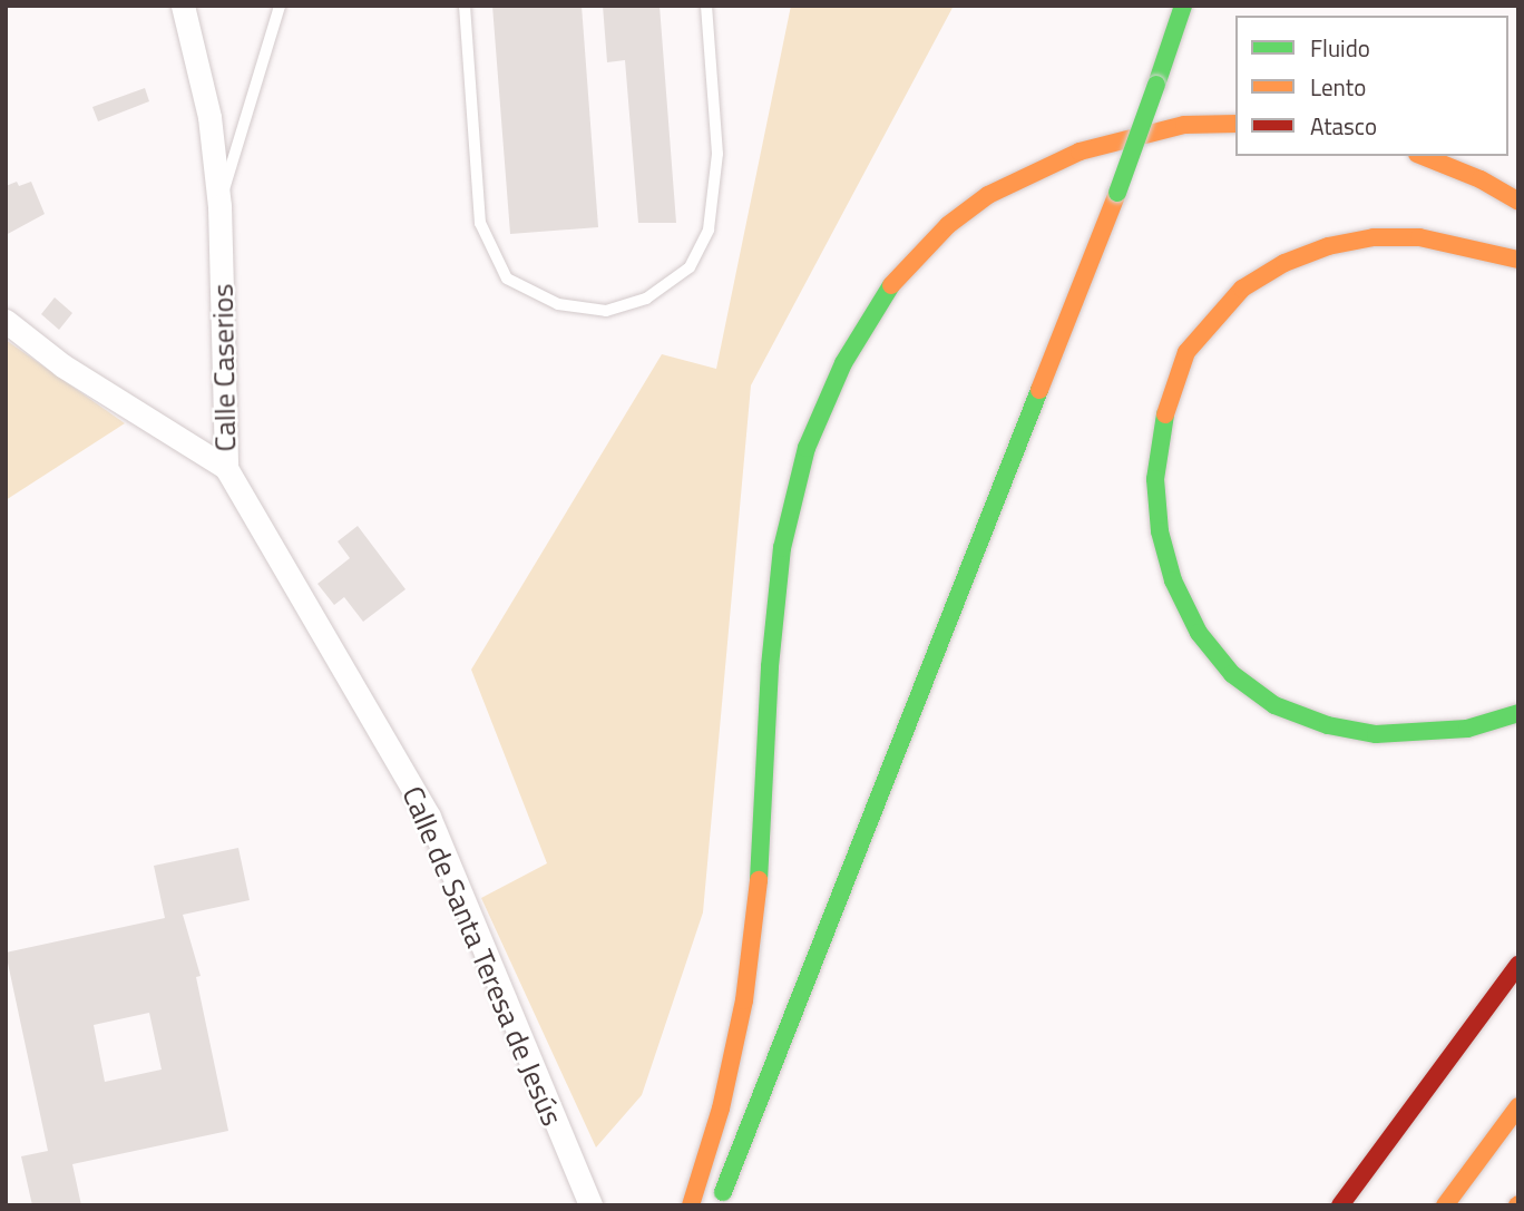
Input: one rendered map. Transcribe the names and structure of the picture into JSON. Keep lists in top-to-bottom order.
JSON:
{
  "streets": {
    "street": ["Calle Caserios", "Calle de Santa Teresa de Jesús"]
  },
  "crossings": [
    ["Calle Caserios", "Calle de Santa Teresa de Jesús"]
  ],
  "legend": ["Fluido", "Lento", "Atasco"]
}
